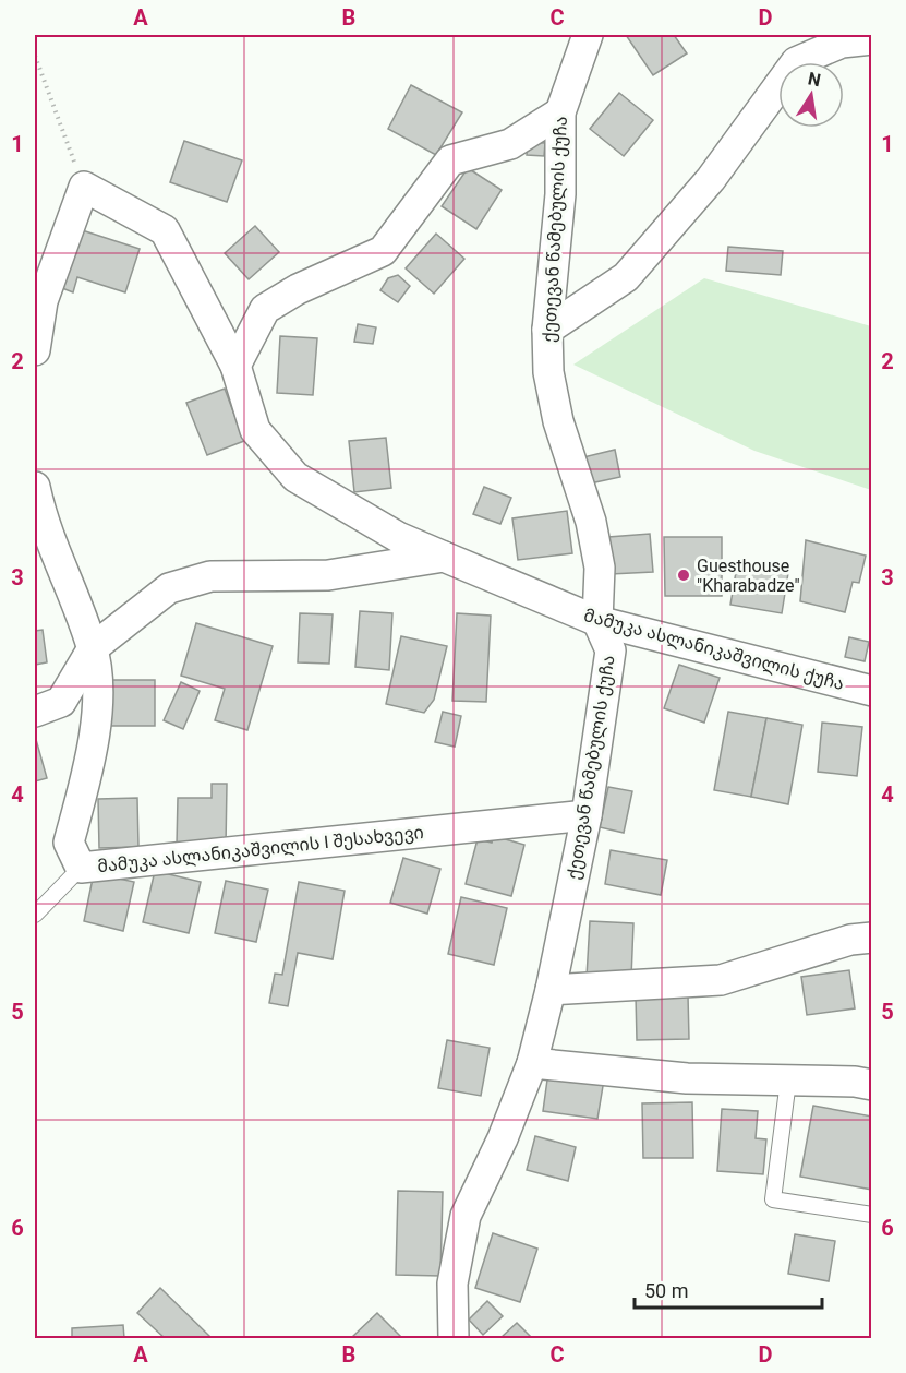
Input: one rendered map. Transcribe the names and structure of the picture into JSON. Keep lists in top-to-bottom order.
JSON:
{
  "streets": {
    "street": ["ქეთევან წამებულის ქუჩა", "მამუკა ასლანიკაშვილის ქუჩა", "მამუკა ასლანიკაშვილის I შესახვევი"]
  },
  "crossings": [
    ["ქეთევან წამებულის ქუჩა", "მამუკა ასლანიკაშვილის ქუჩა"],
    ["ქეთევან წამებულის ქუჩა", "მამუკა ასლანიკაშვილის I შესახვევი"]
  ],
  "places": ["Guesthouse \"Kharabadze\""],
  "scale_bar": "50 m",
  "north": "top",
  "grid": {
    "columns": [
      "A",
      "B",
      "C",
      "D"
    ],
    "rows": [
      "1",
      "2",
      "3",
      "4",
      "5",
      "6"
    ]
  }
}
